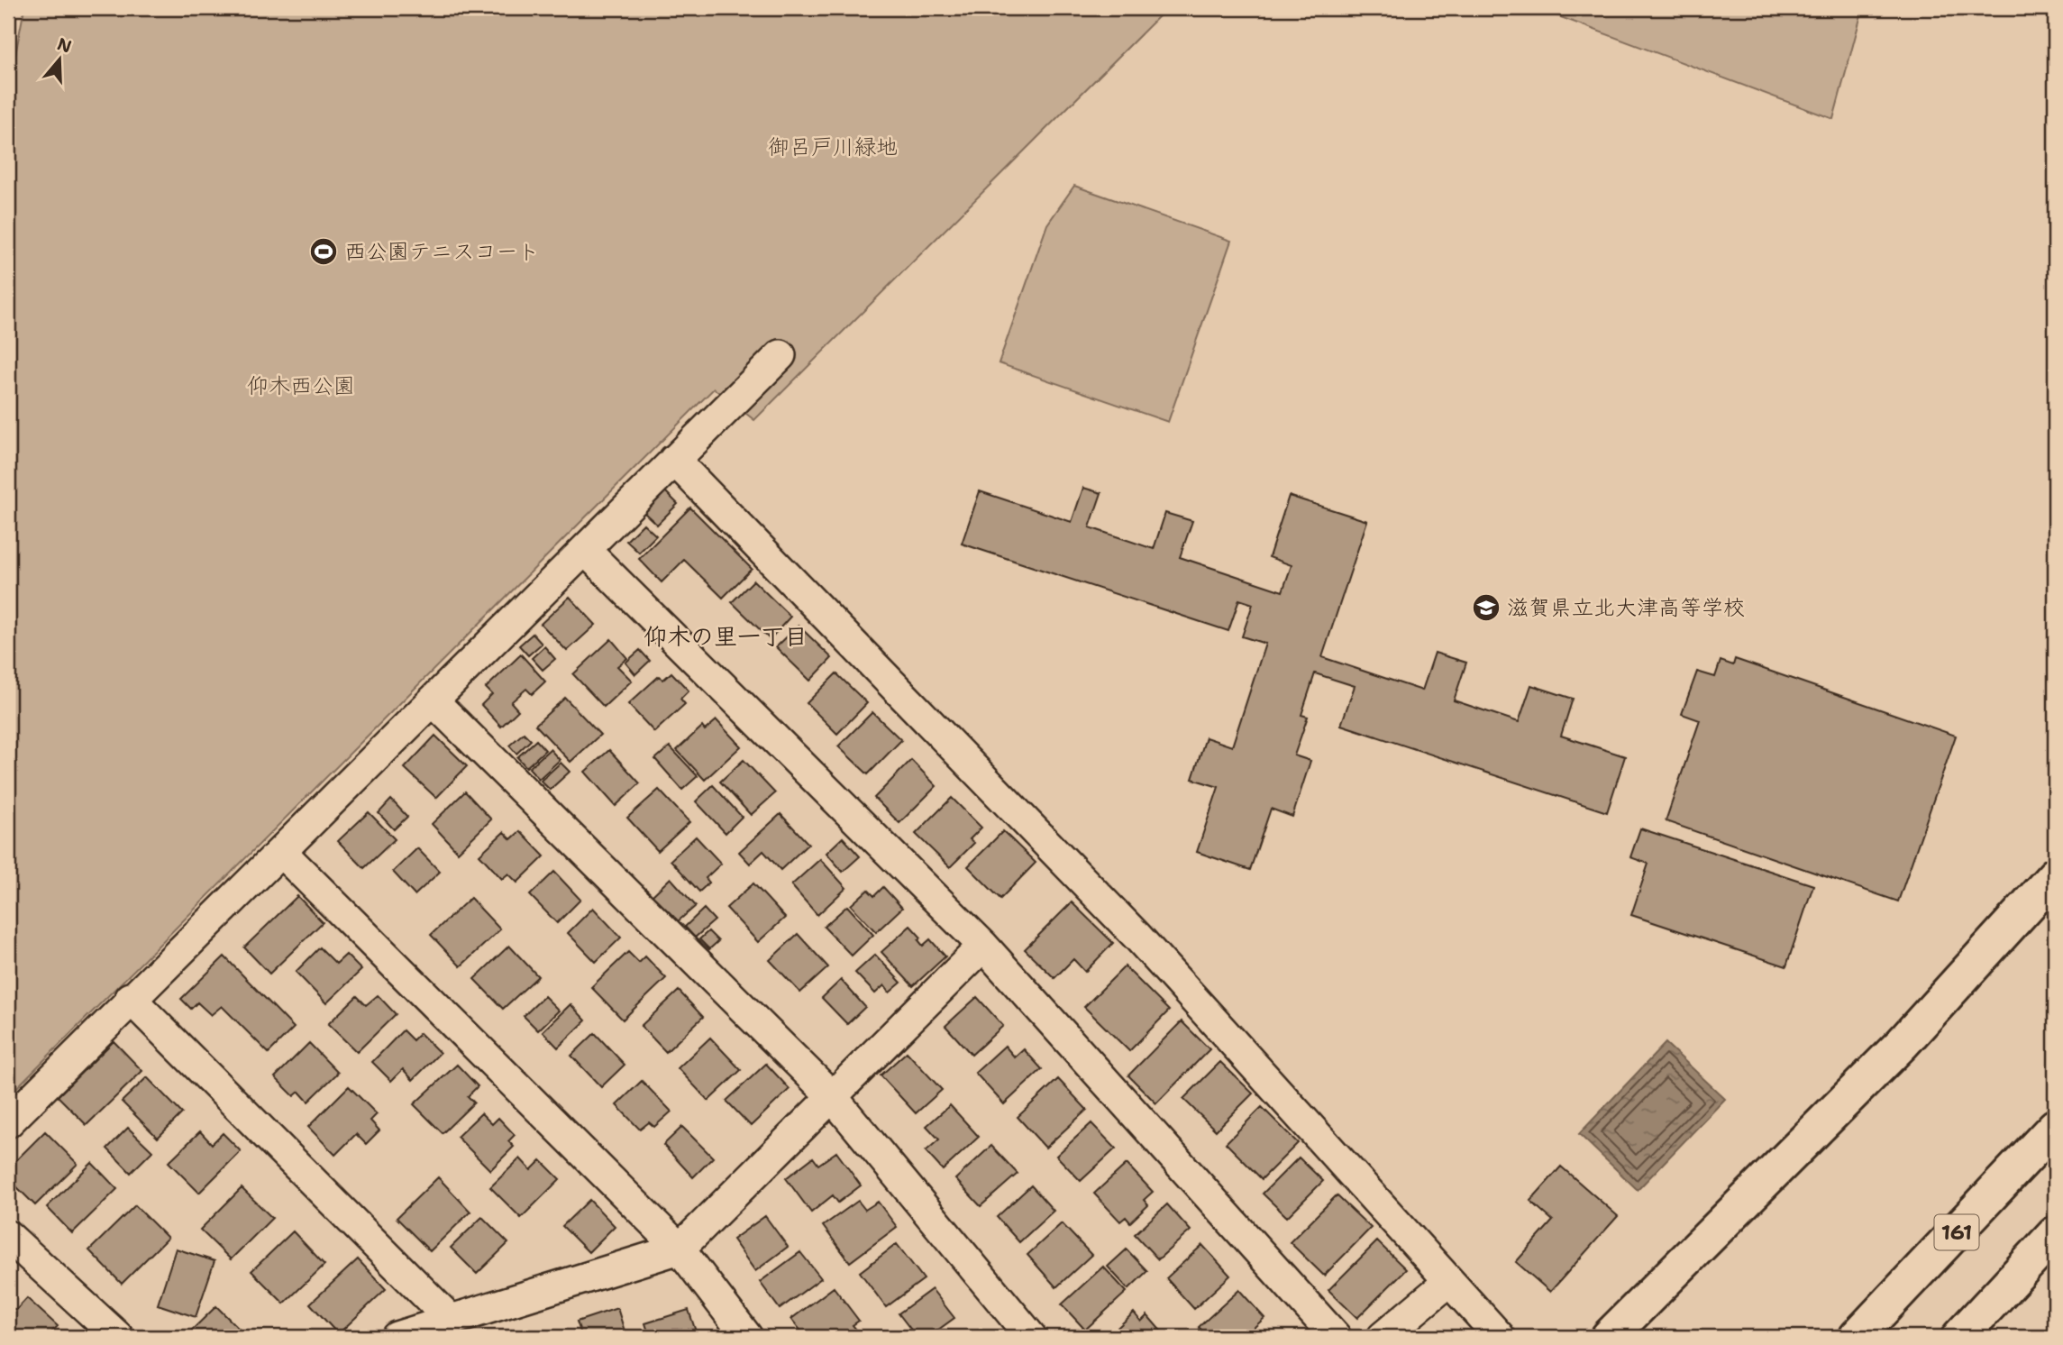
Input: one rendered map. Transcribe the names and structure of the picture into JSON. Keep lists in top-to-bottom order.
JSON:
{
  "streets": {
    "main road": ["161"]
  },
  "districts": ["仰木の里一丁目"],
  "parks": ["御呂戸川緑地", "仰木西公園"],
  "places": {
    "sports": ["西公園テニスコート"],
    "school or university": ["滋賀県立北大津高等学校"]
  },
  "north": "top"
}
